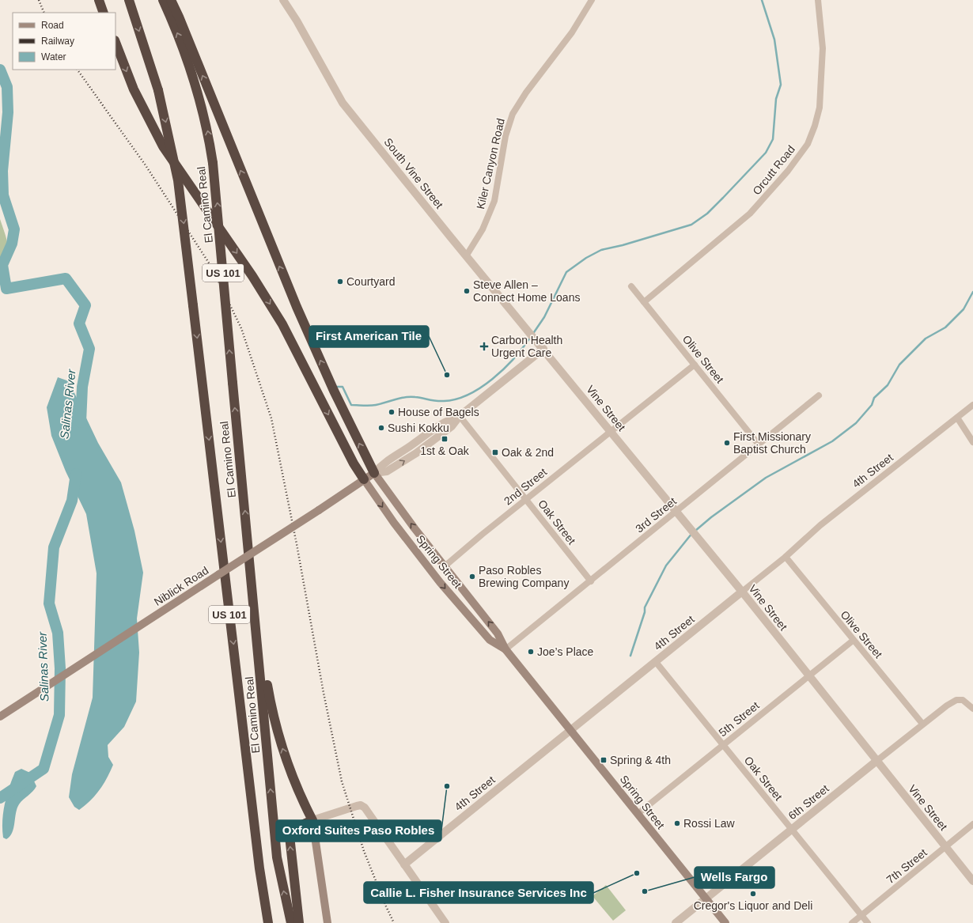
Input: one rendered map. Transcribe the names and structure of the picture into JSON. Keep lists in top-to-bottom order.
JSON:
{
  "streets": {
    "highway": ["El Camino Real", "US 101"],
    "main road": ["Spring Street", "Niblick Road"],
    "street": [
      "Kiler Canyon Road",
      "Orcutt Road",
      "South Vine Street",
      "Olive Street",
      "Vine Street",
      "4th Street",
      "2nd Street",
      "3rd Street",
      "Oak Street",
      "5th Street",
      "6th Street",
      "7th Street"
    ]
  },
  "crossings": [
    ["Kiler Canyon Road", "South Vine Street"],
    ["Orcutt Road", "Olive Street"],
    ["South Vine Street", "Vine Street"],
    ["Olive Street", "4th Street"],
    ["Olive Street", "2nd Street"],
    ["Olive Street", "3rd Street"],
    ["Olive Street", "5th Street"],
    ["Olive Street", "6th Street"],
    ["Vine Street", "4th Street"],
    ["Vine Street", "2nd Street"],
    ["Vine Street", "3rd Street"],
    ["Vine Street", "5th Street"],
    ["Vine Street", "6th Street"],
    ["Vine Street", "7th Street"],
    ["4th Street", "Oak Street"],
    ["4th Street", "Spring Street"],
    ["2nd Street", "Oak Street"],
    ["2nd Street", "Spring Street"],
    ["3rd Street", "Oak Street"],
    ["3rd Street", "Spring Street"],
    ["Oak Street", "5th Street"],
    ["Oak Street", "6th Street"],
    ["Oak Street", "7th Street"],
    ["Spring Street", "Niblick Road"],
    ["Spring Street", "5th Street"],
    ["Spring Street", "6th Street"]
  ],
  "water": ["Salinas River"],
  "places": {
    "other": [
      "Courtyard",
      "Steve Allen – Connect Home Loans",
      "First American Tile",
      "House of Bagels",
      "Sushi Kokku",
      "First Missionary Baptist Church",
      "Paso Robles Brewing Company",
      "Joe’s Place",
      "Oxford Suites Paso Robles",
      "Rossi Law",
      "Callie L. Fisher Insurance Services Inc",
      "Wells Fargo",
      "Cregor's Liquor and Deli"
    ],
    "health": ["Carbon Health Urgent Care"],
    "transit": ["1st & Oak", "Oak & 2nd", "Spring & 4th"]
  },
  "legend": ["Road", "Railway", "Water"]
}
